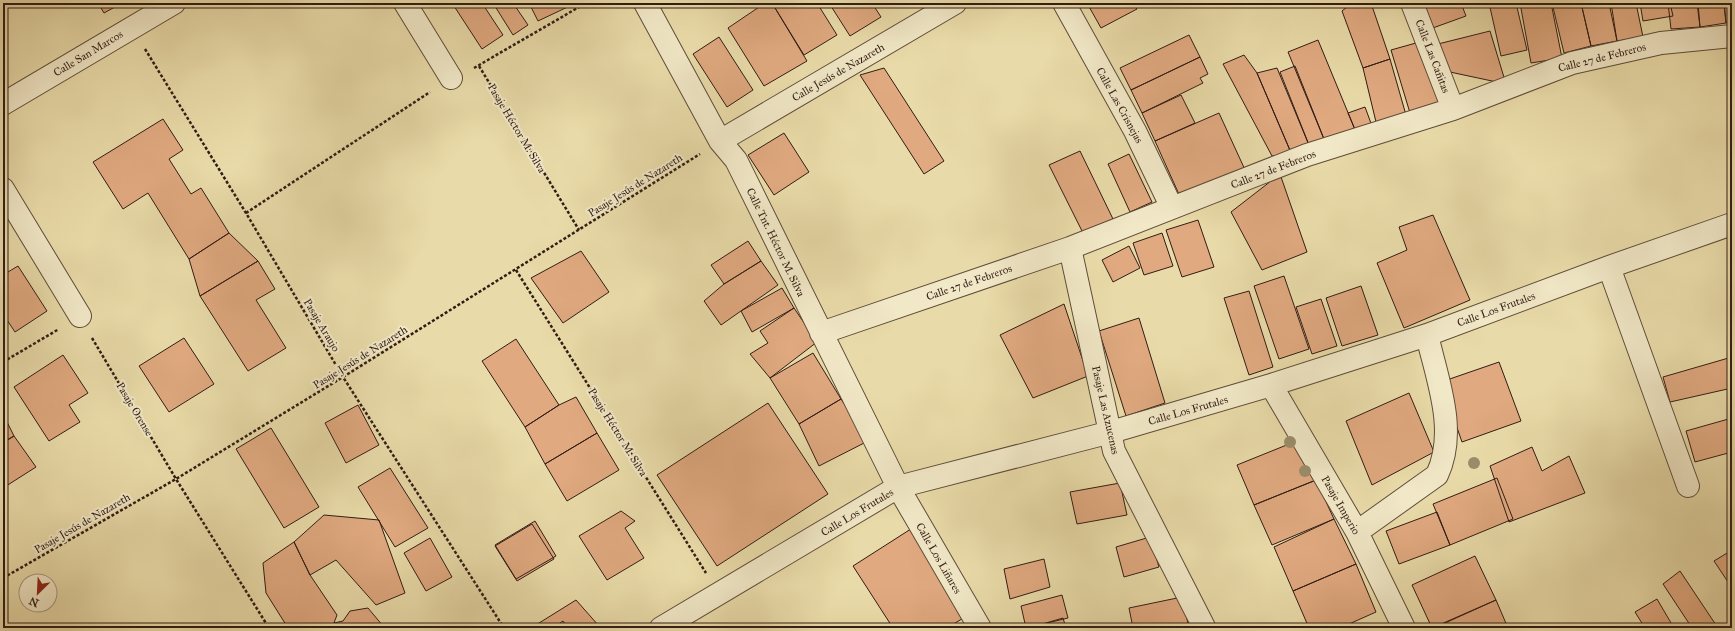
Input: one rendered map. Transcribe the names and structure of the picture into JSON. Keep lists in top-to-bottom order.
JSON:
{
  "streets": {
    "street": [
      "Calle San Marcos",
      "Calle Las Cañitas",
      "Calle 27 de Febreros",
      "Calle Jesús de Nazareth",
      "Calle Las Crisnejas",
      "Calle Tnt. Héctor M. Silva",
      "Calle Los Frutales",
      "Pasaje Las Azucenas",
      "Pasaje Imperio",
      "Calle Los Liñares"
    ],
    "path": [
      "Pasaje Héctor M. Silva",
      "Pasaje Jesús de Nazareth",
      "Pasaje Araujo",
      "Pasaje Orense"
    ]
  },
  "crossings": [
    ["Calle San Marcos", "Pasaje Araujo"],
    ["Calle Las Cañitas", "Calle 27 de Febreros"],
    ["Calle 27 de Febreros", "Calle Las Crisnejas"],
    ["Calle 27 de Febreros", "Calle Tnt. Héctor M. Silva"],
    ["Calle 27 de Febreros", "Pasaje Las Azucenas"],
    ["Calle Jesús de Nazareth", "Pasaje Jesús de Nazareth"],
    ["Calle Jesús de Nazareth", "Calle Tnt. Héctor M. Silva"],
    ["Pasaje Héctor M. Silva", "Pasaje Jesús de Nazareth"],
    ["Pasaje Héctor M. Silva", "Calle Los Frutales"],
    ["Pasaje Jesús de Nazareth", "Calle Tnt. Héctor M. Silva"],
    ["Pasaje Jesús de Nazareth", "Pasaje Araujo"],
    ["Pasaje Jesús de Nazareth", "Pasaje Orense"],
    ["Calle Tnt. Héctor M. Silva", "Calle Los Frutales"],
    ["Calle Tnt. Héctor M. Silva", "Calle Los Liñares"],
    ["Calle Los Frutales", "Pasaje Las Azucenas"],
    ["Calle Los Frutales", "Pasaje Imperio"],
    ["Calle Los Frutales", "Calle Los Liñares"]
  ],
  "north": "bottom left"
}
